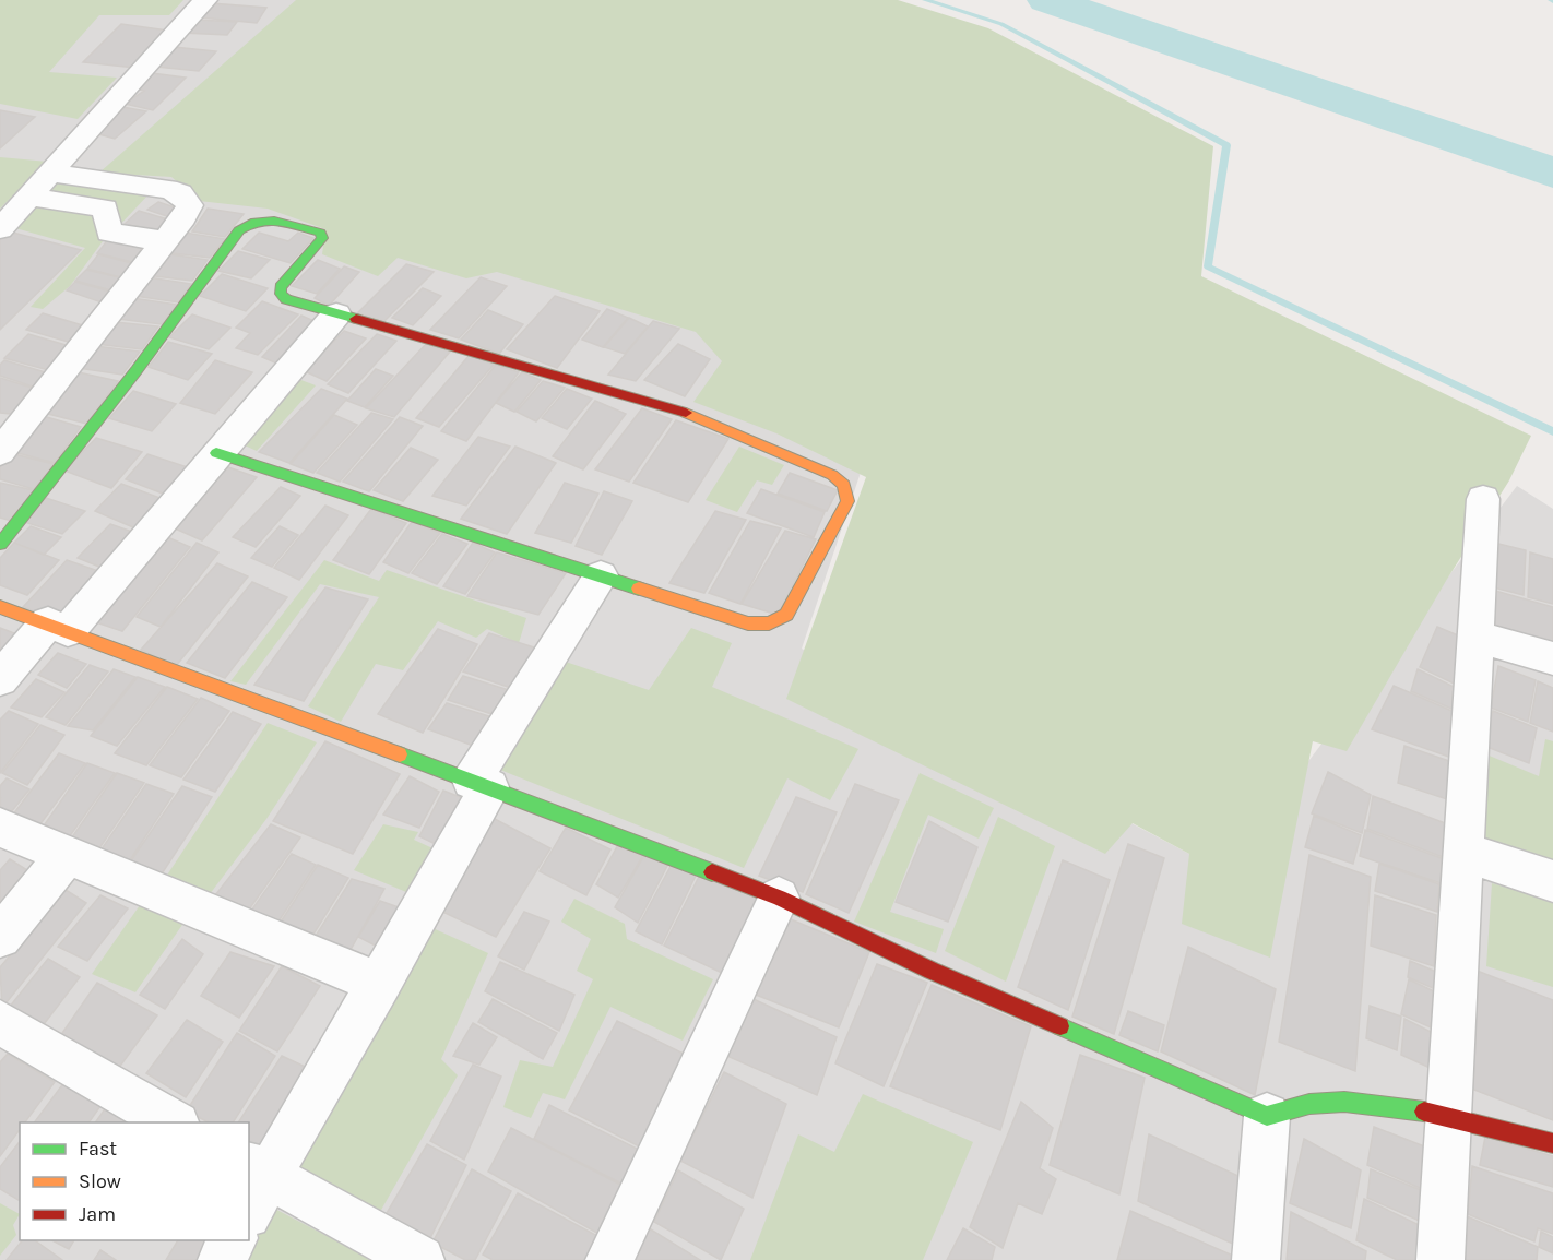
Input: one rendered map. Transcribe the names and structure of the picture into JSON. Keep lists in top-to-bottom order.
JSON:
{
  "legend": ["Fast", "Slow", "Jam"]
}
